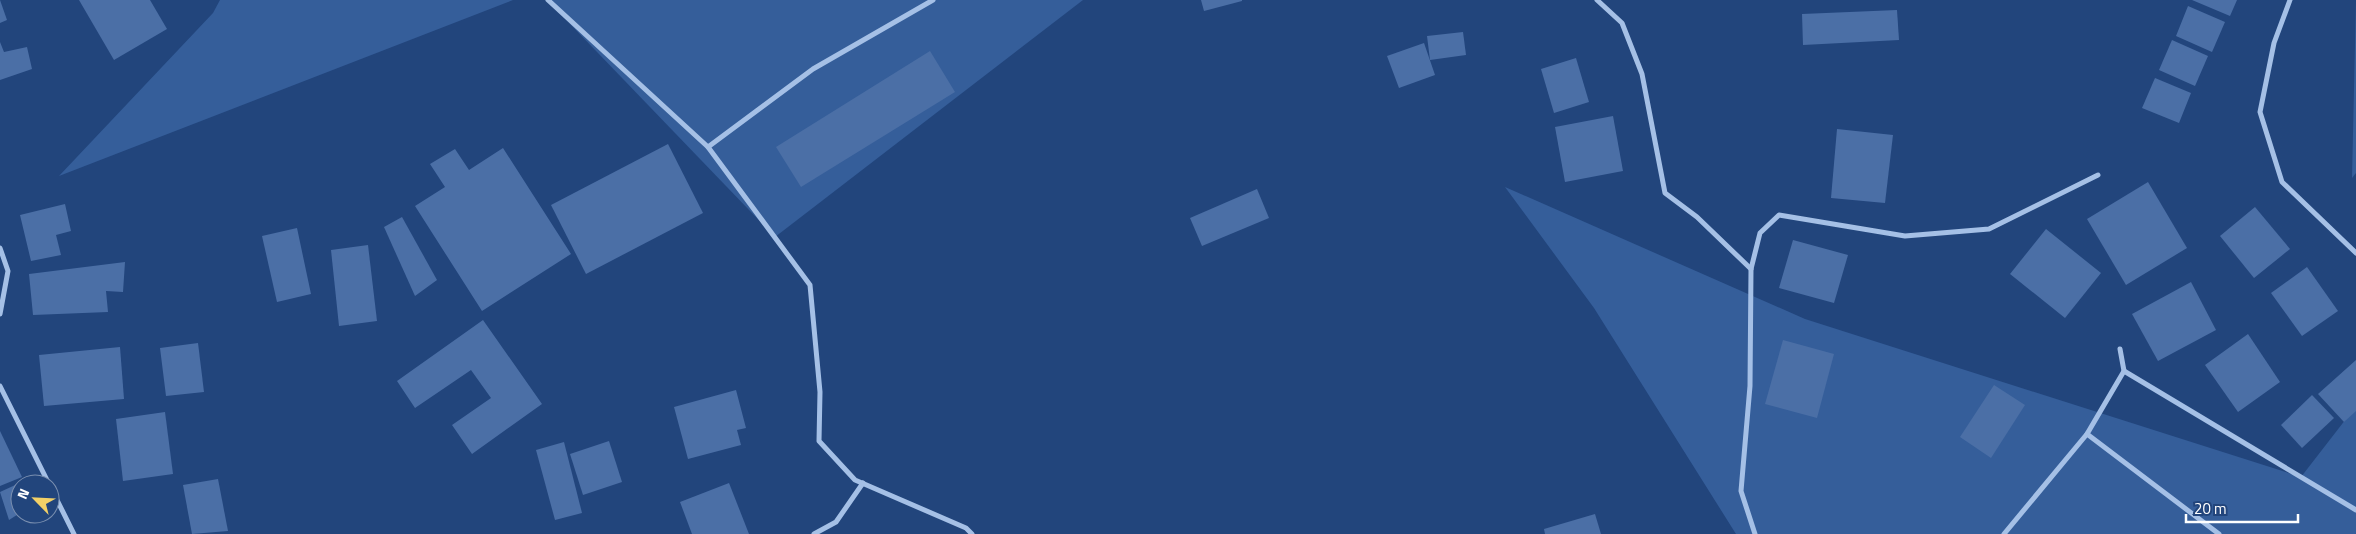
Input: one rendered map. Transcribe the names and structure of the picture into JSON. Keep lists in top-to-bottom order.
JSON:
{
  "scale_bar": "20 m",
  "north": "top left"
}
